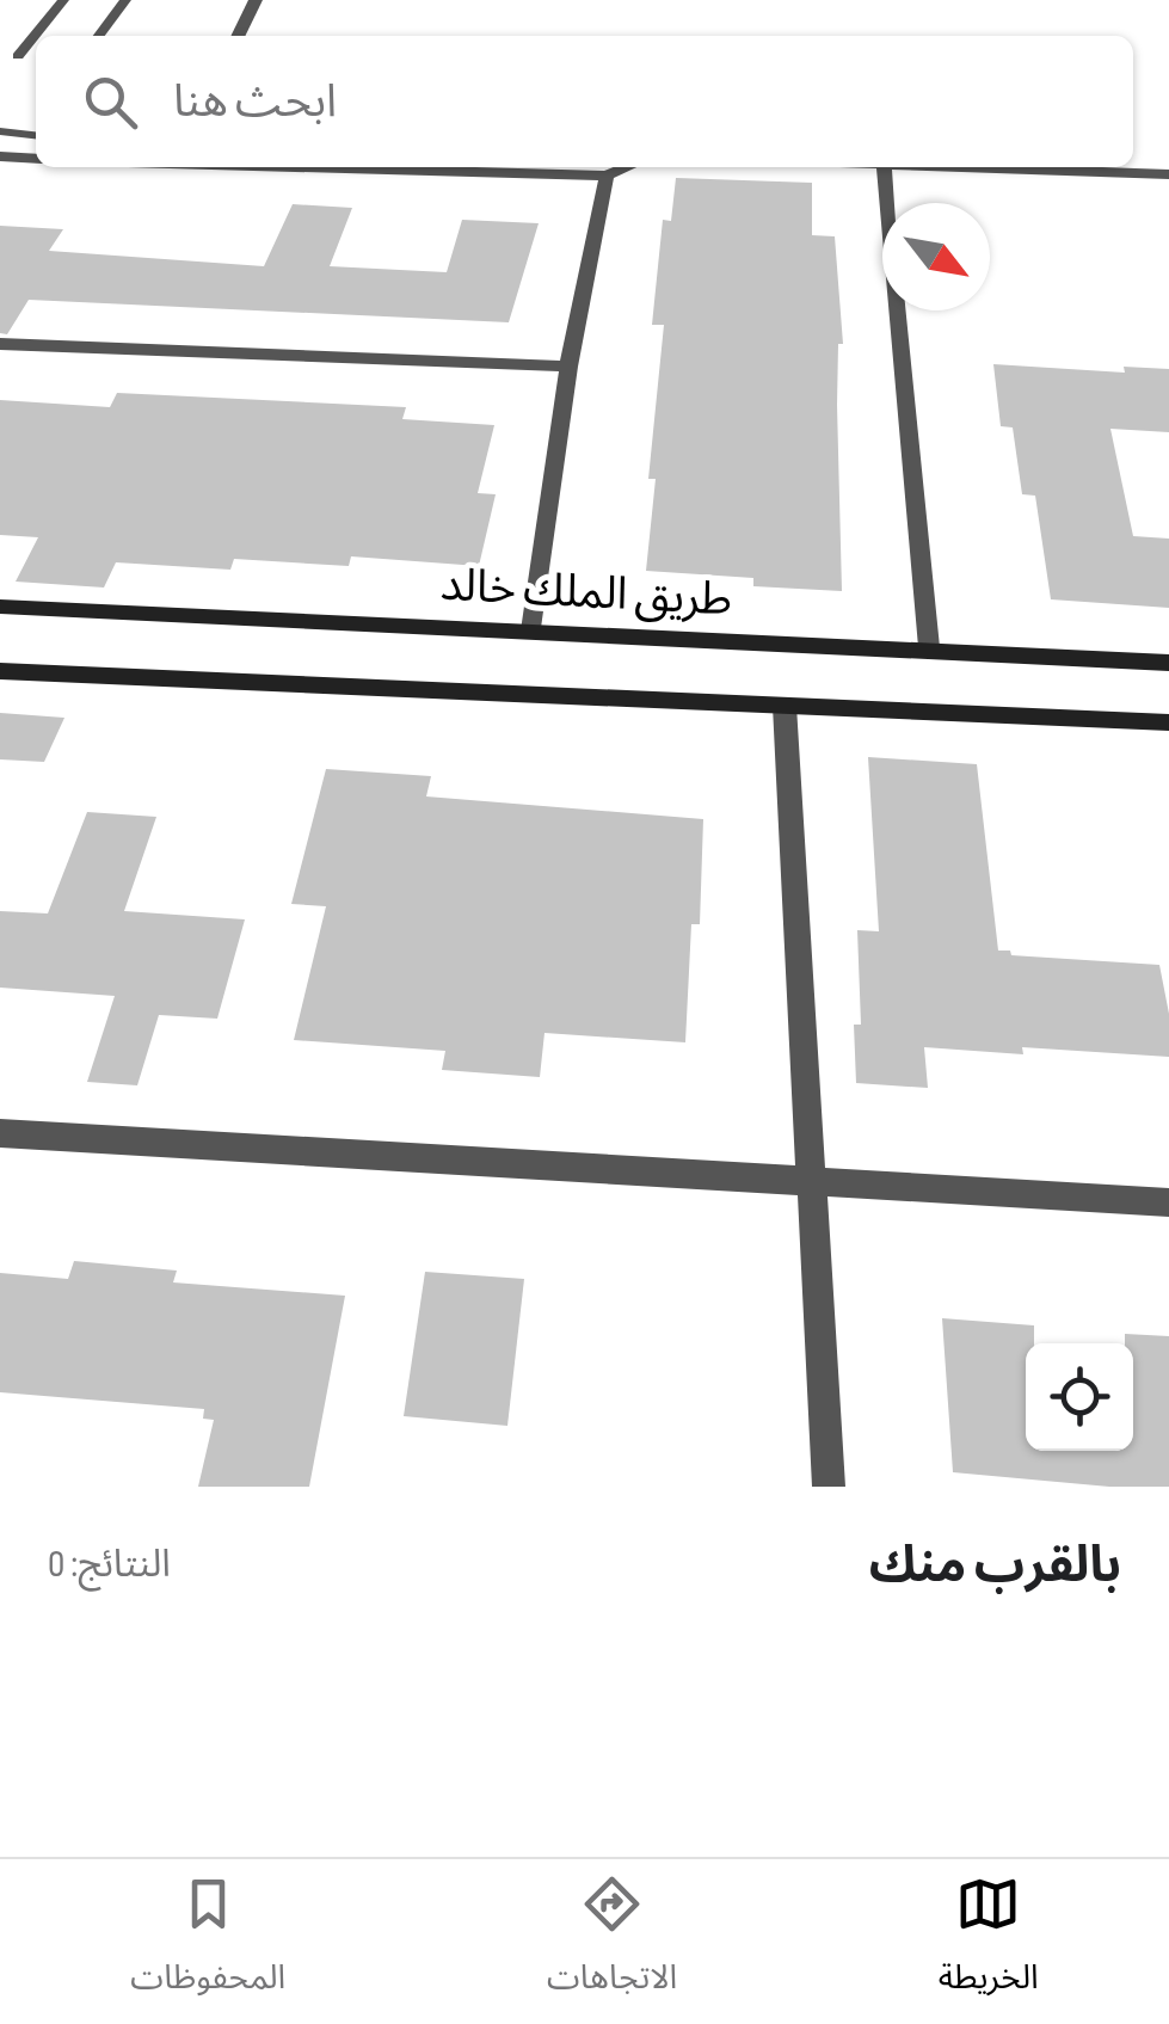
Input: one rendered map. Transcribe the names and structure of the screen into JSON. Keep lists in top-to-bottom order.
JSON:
{
  "streets": {
    "main road": ["طريق الملك خالد"]
  },
  "north": "bottom right",
  "page": {
    "search": "ابحث هنا",
    "heading": ["بالقرب منك", "النتائج: 0"],
    "nav": ["الخريطة", "الاتجاهات", "المحفوظات"]
  }
}
